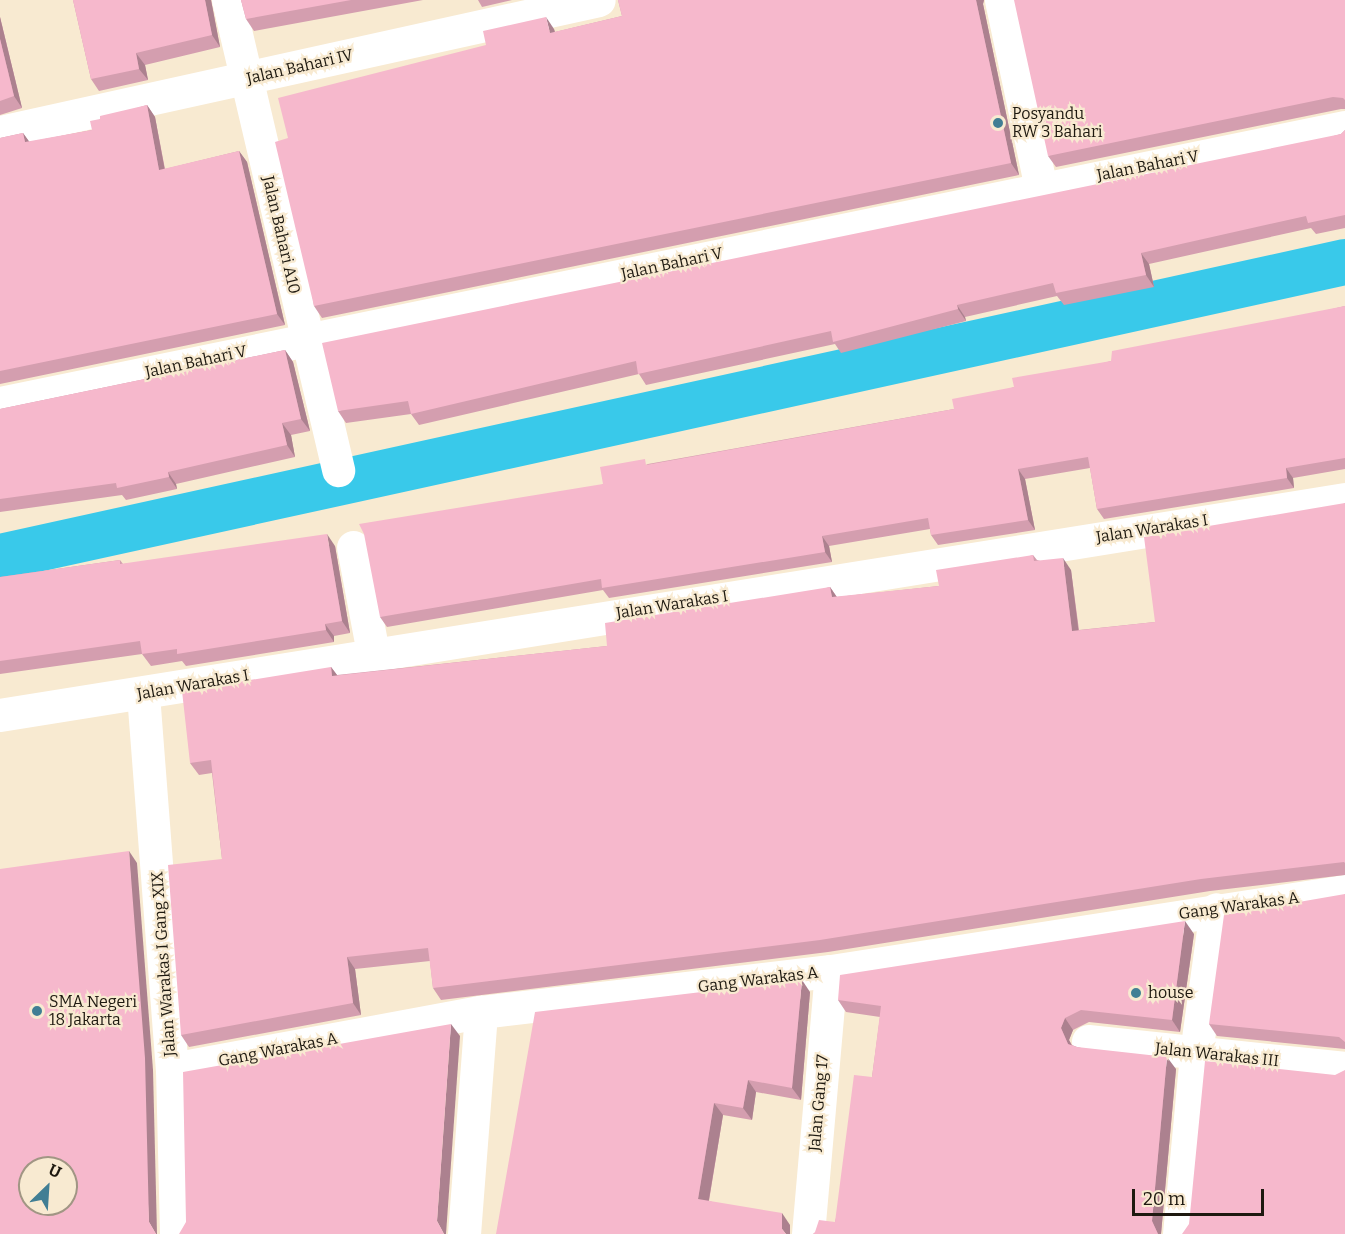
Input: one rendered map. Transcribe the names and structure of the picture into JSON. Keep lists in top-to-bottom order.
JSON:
{
  "streets": {
    "street": [
      "Jalan Bahari IV",
      "Jalan Bahari V",
      "Jalan Bahari A10",
      "Jalan Warakas I",
      "Gang Warakas A",
      "Jalan Warakas I Gang XIX",
      "Jalan Warakas III",
      "Jalan Gang 17"
    ]
  },
  "crossings": [
    ["Jalan Bahari IV", "Jalan Bahari A10"],
    ["Jalan Bahari V", "Jalan Bahari A10"],
    ["Jalan Warakas I", "Jalan Warakas I Gang XIX"],
    ["Gang Warakas A", "Jalan Warakas I Gang XIX"],
    ["Gang Warakas A", "Jalan Gang 17"]
  ],
  "places": ["Posyandu RW 3 Bahari", "house", "SMA Negeri 18 Jakarta"],
  "scale_bar": "20 m",
  "north": "top right"
}
